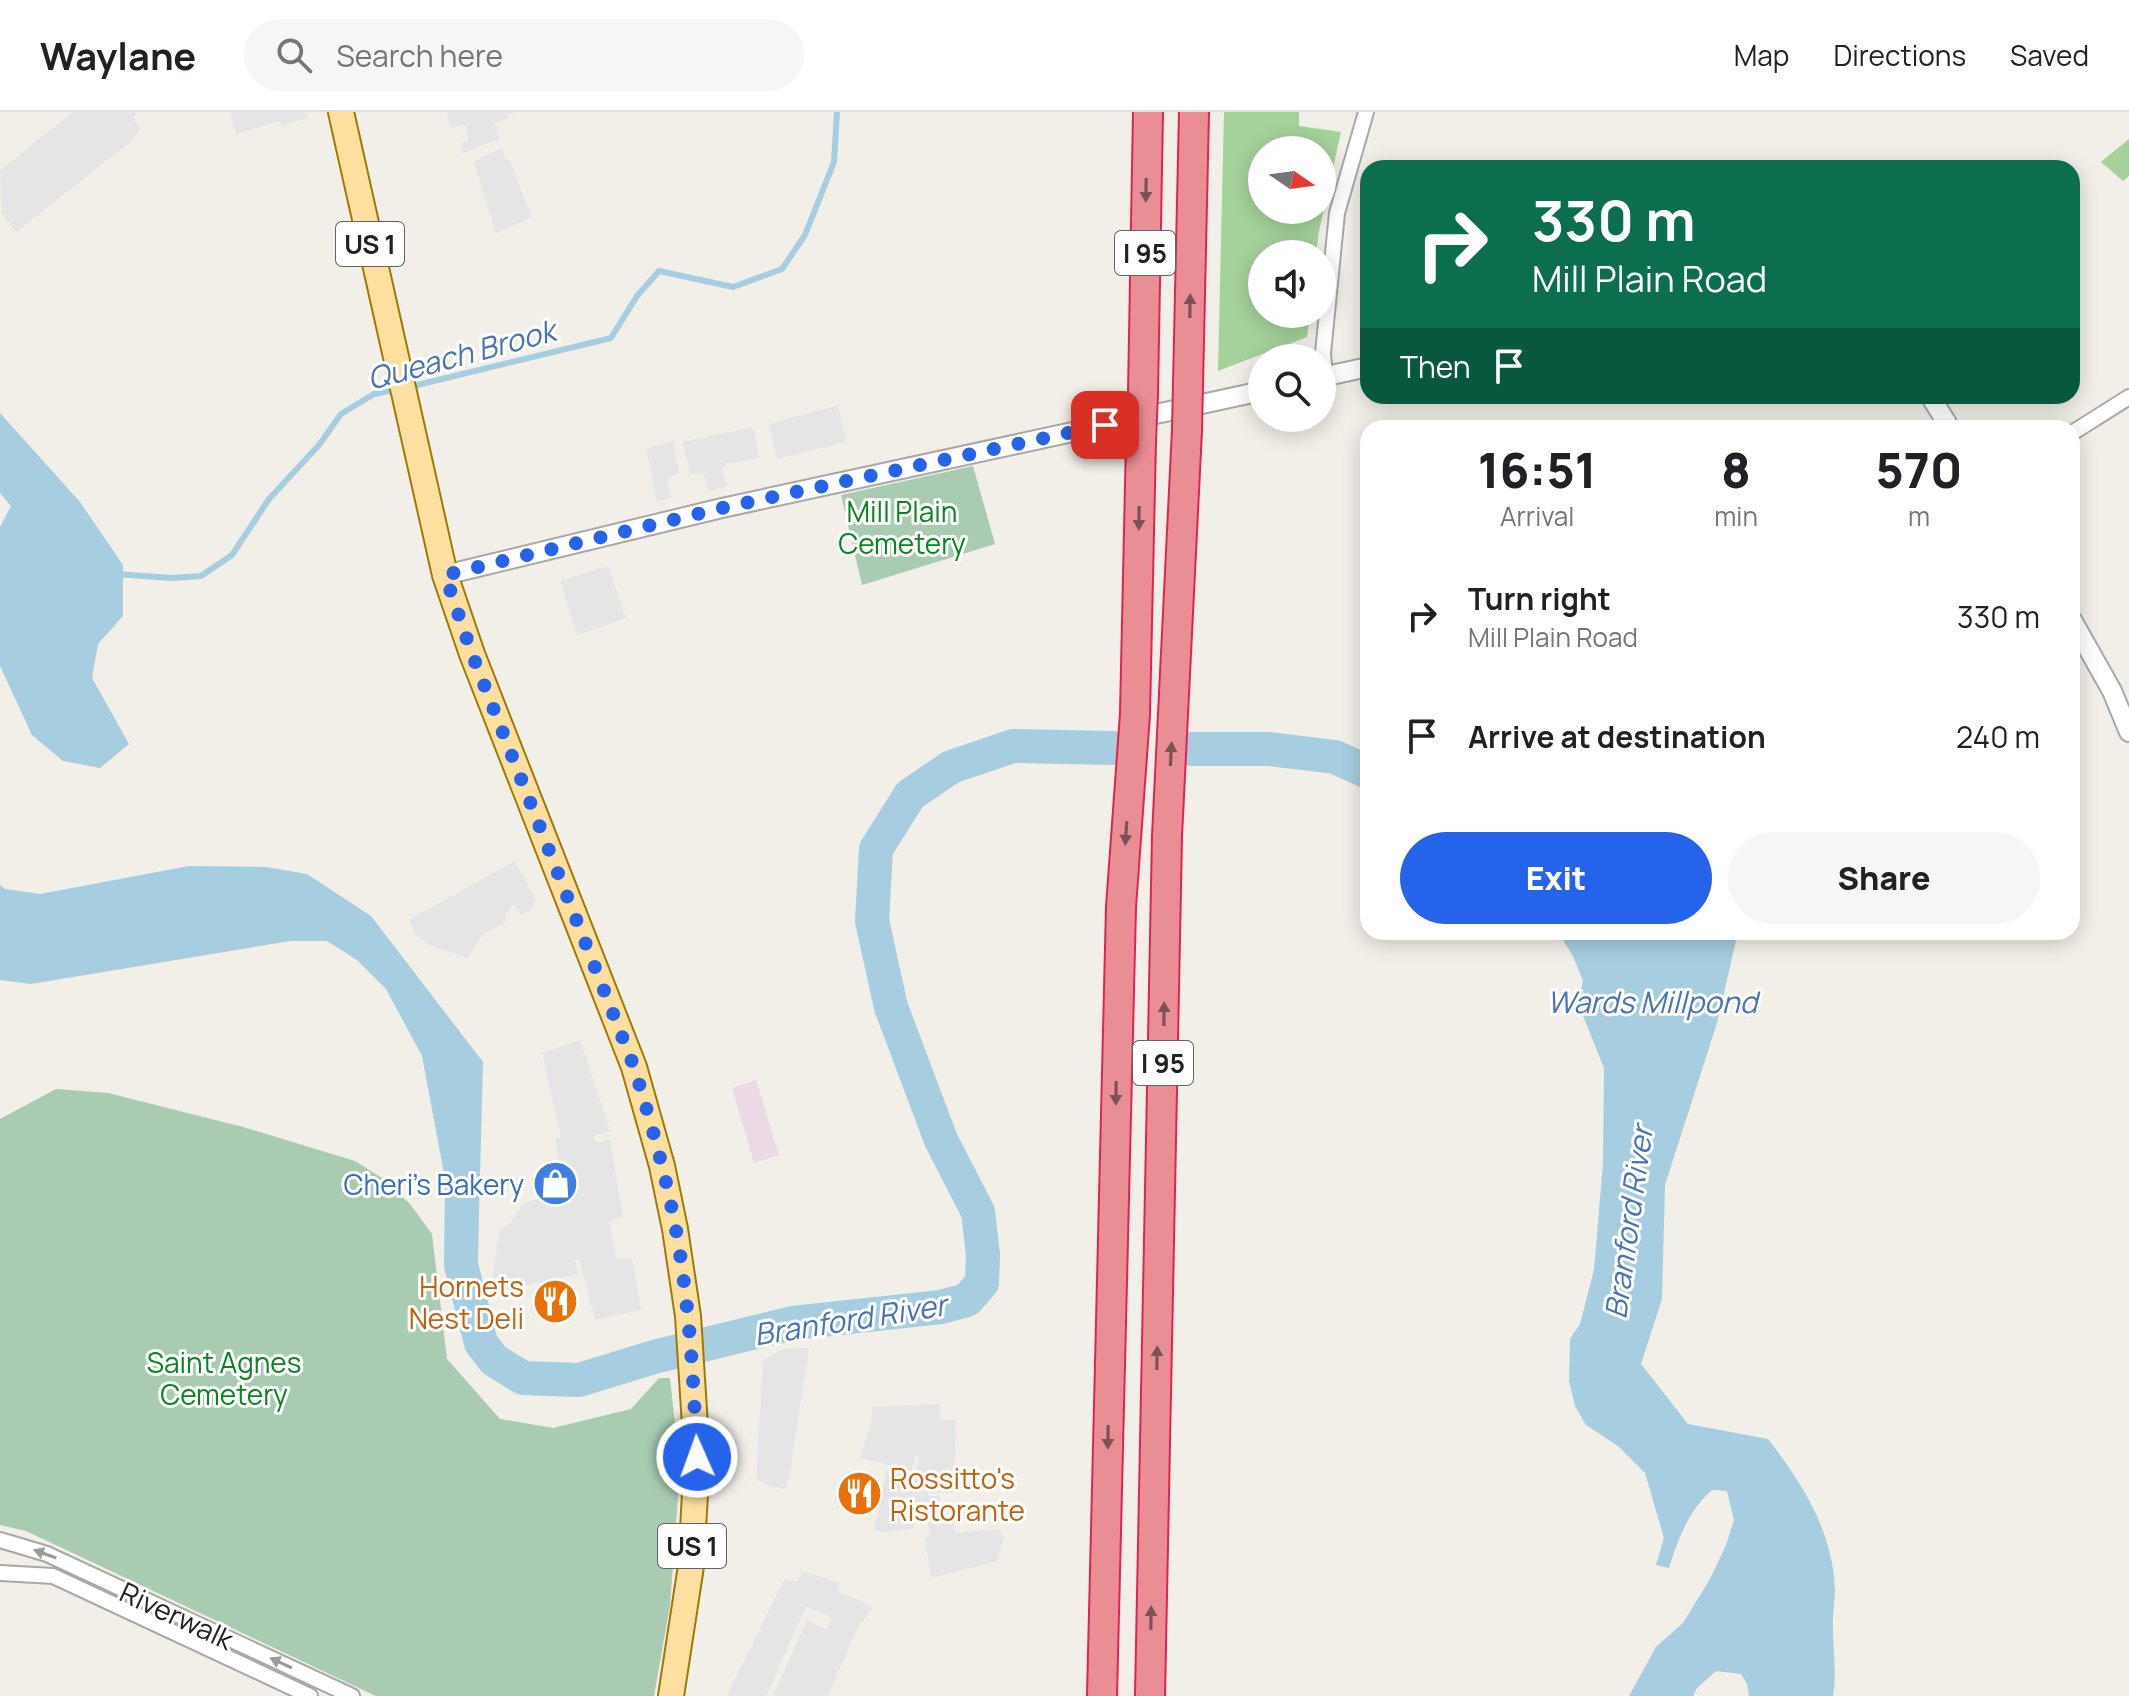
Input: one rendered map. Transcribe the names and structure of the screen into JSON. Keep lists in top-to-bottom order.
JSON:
{
  "streets": {
    "highway": ["I 95"],
    "main road": ["US 1"],
    "street": ["Riverwalk"]
  },
  "water": ["Queach Brook", "Wards Millpond", "Branford River"],
  "parks": ["Mill Plain Cemetery", "Saint Agnes Cemetery"],
  "places": {
    "shop": ["Cheri's Bakery"],
    "restaurant": ["Hornets Nest Deli", "Rossitto's Ristorante"]
  },
  "north": "right",
  "page": {
    "header": "Waylane",
    "search": "Search here",
    "nav": ["Map", "Directions", "Saved"],
    "turn": ["330 m", "Mill Plain Road"],
    "then": "Then",
    "eta": [
      "16:51",
      "Arrival",
      "8",
      "min",
      "570",
      "m"
    ],
    "list": [
      {
        "name": "Turn right",
        "note": "Mill Plain Road",
        "value": "330 m"
      },
      {
        "name": "Arrive at destination",
        "value": "240 m"
      }
    ],
    "buttons": ["Exit", "Share"]
  }
}
